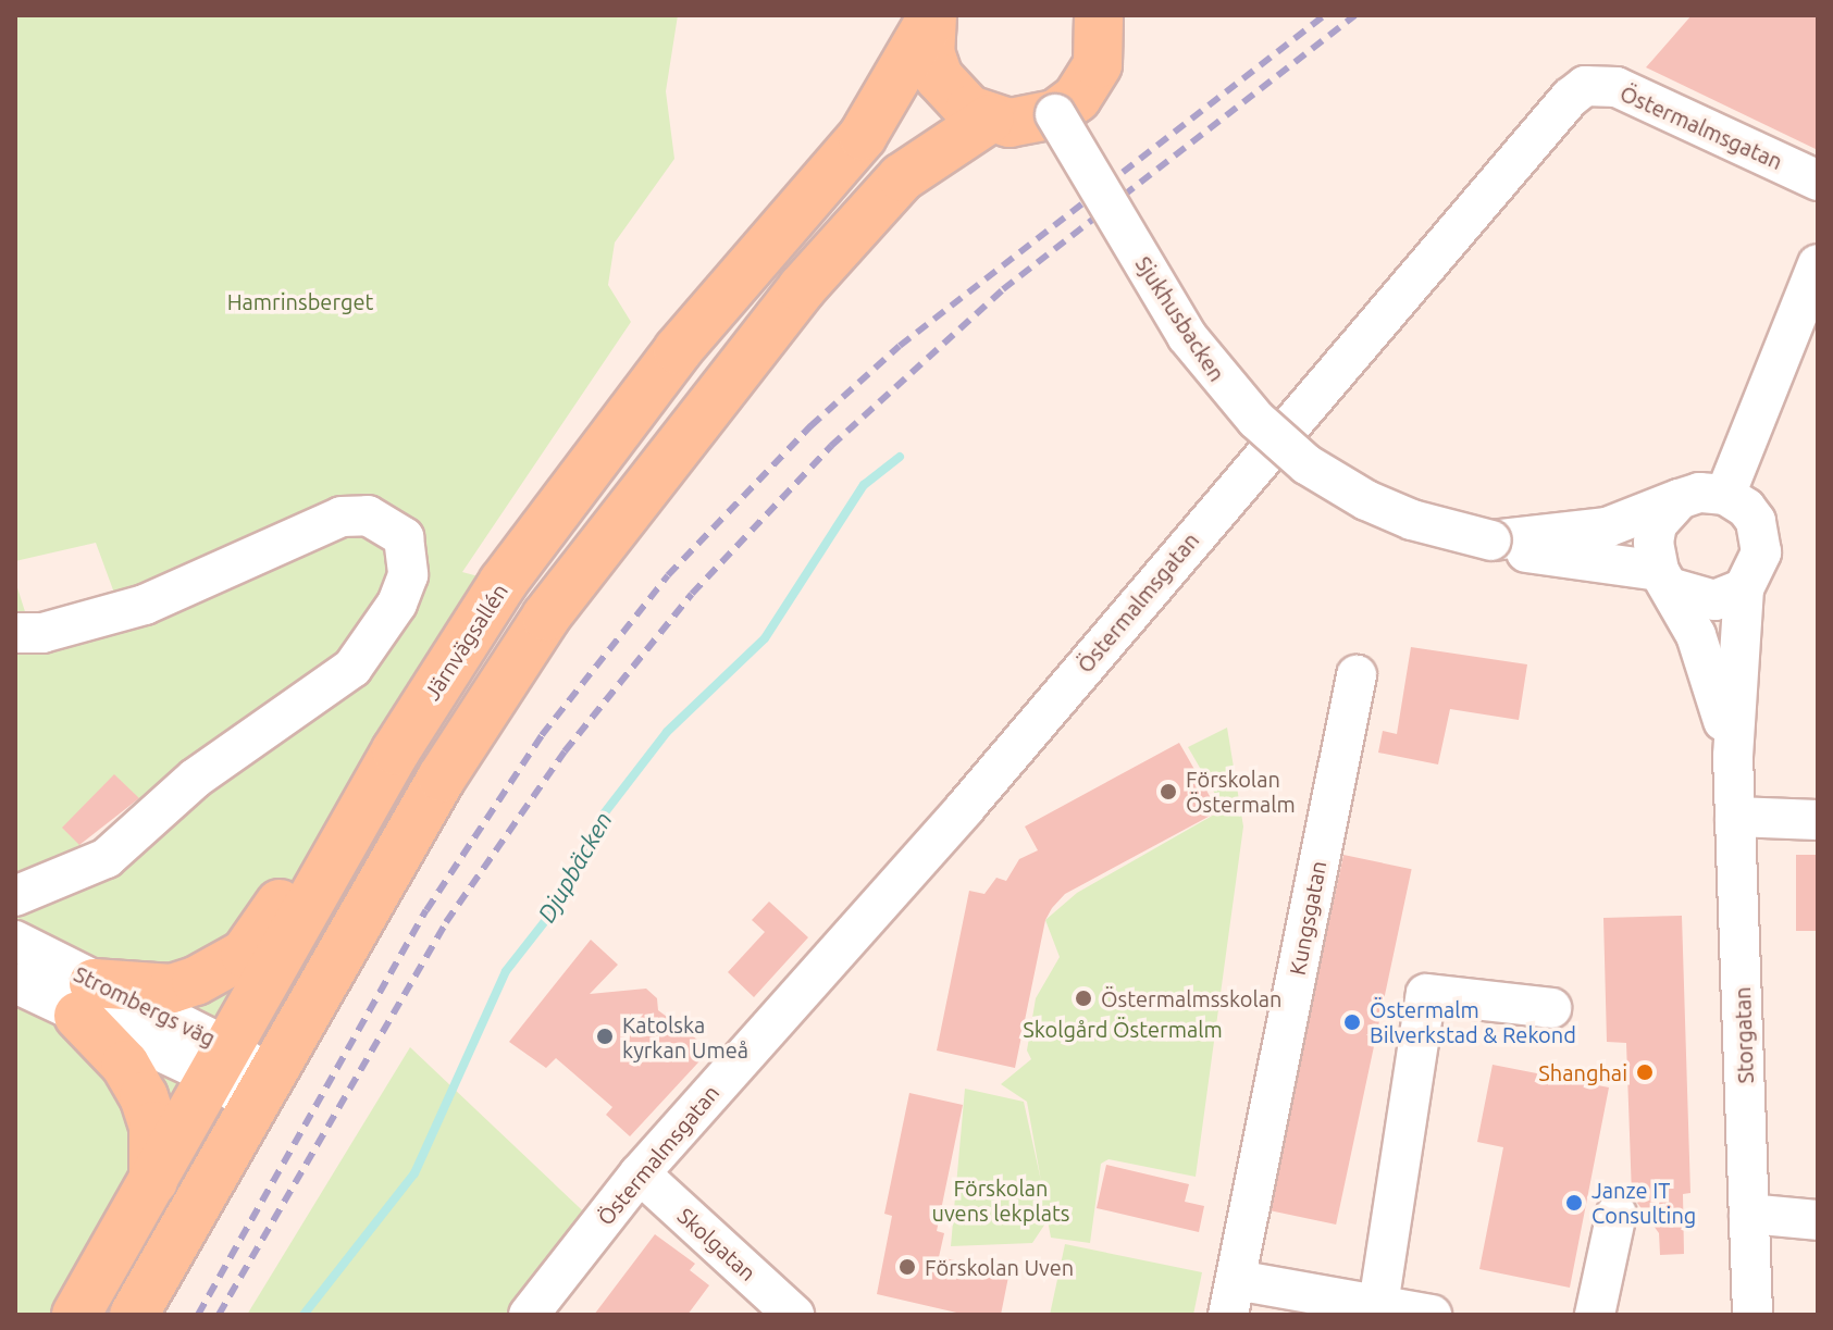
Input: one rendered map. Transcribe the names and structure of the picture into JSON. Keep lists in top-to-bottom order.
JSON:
{
  "streets": {
    "main road": ["Järnvägsallén"],
    "street": [
      "Östermalmsgatan",
      "Sjukhusbacken",
      "Kungsgatan",
      "Strombergs väg",
      "Storgatan",
      "Skolgatan"
    ]
  },
  "crossings": [
    ["Östermalmsgatan", "Skolgatan"],
    ["Sjukhusbacken", "Storgatan"],
    ["Järnvägsallén", "Strombergs väg"]
  ],
  "water": ["Djupbäcken"],
  "parks": ["Hamrinsberget", "Skolgård Östermalm", "Förskolan uvens lekplats"],
  "places": [
    "Förskolan Östermalm",
    "Östermalmsskolan",
    "Östermalm Bilverkstad & Rekond",
    "Katolska kyrkan Umeå",
    "Shanghai",
    "Janze IT Consulting",
    "Förskolan Uven"
  ]
}
